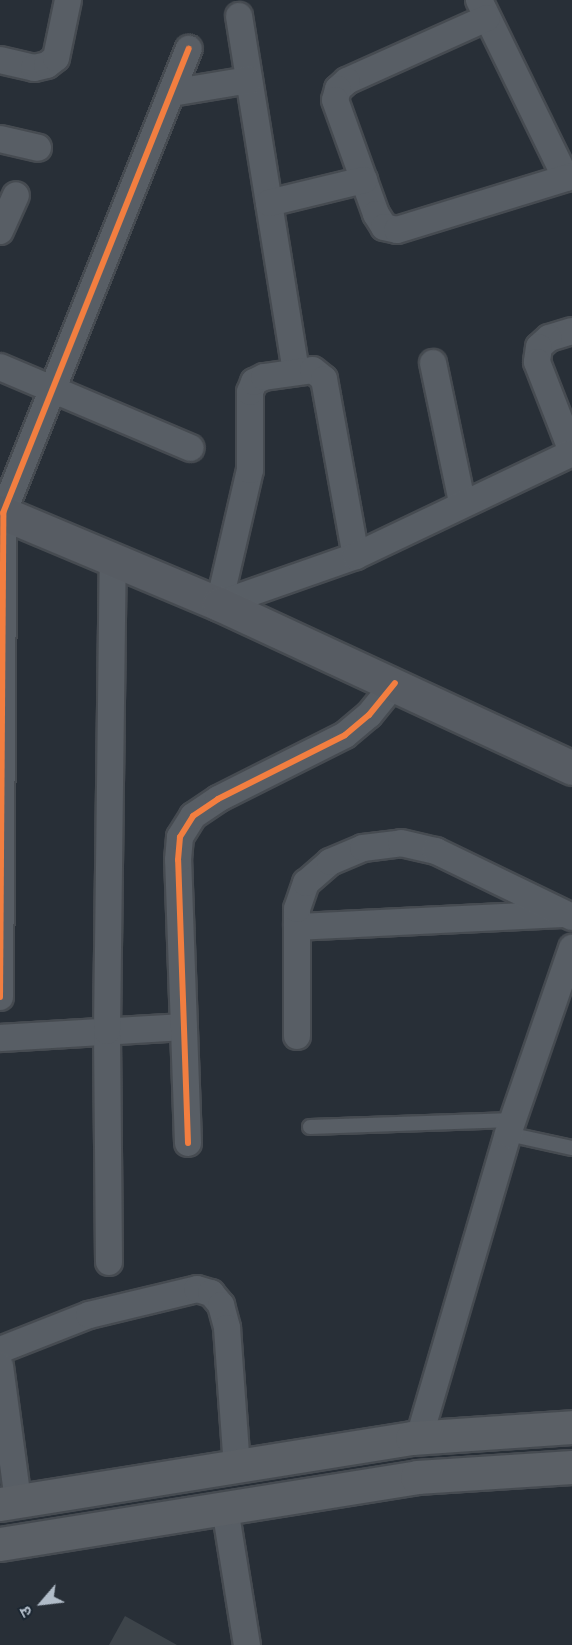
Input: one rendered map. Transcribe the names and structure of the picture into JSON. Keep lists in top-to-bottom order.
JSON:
{
  "north": "bottom left"
}
